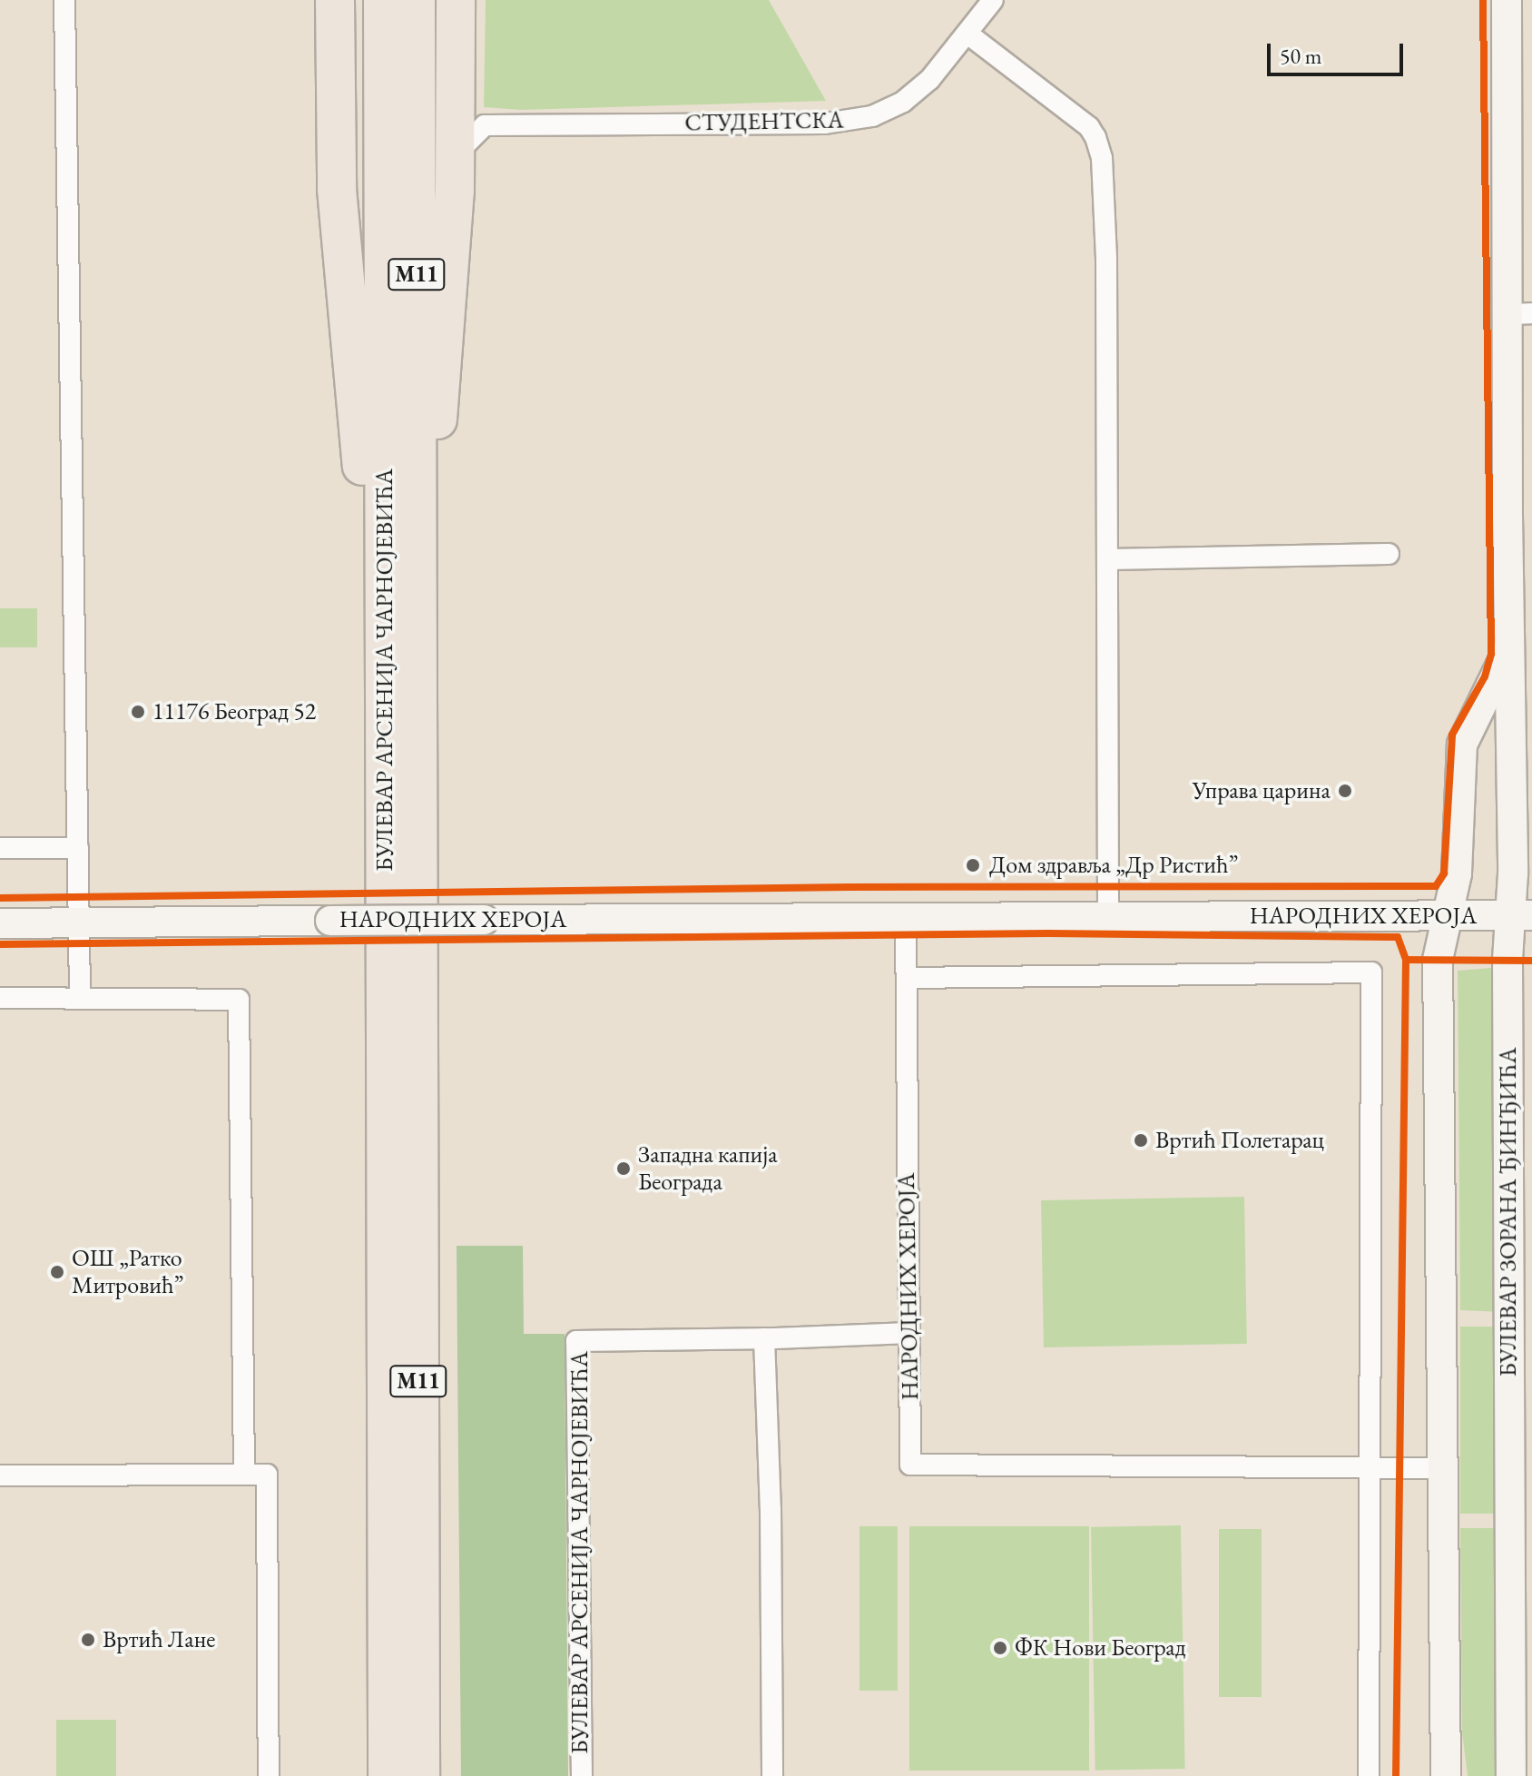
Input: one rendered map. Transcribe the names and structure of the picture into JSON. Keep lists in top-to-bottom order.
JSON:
{
  "streets": {
    "highway": ["M11", "БУЛЕВАР АРСЕНИЈА ЧАРНОЈЕВИЋА"],
    "street": ["СТУДЕНТСКА", "НАРОДНИХ ХЕРОЈА", "БУЛЕВАР ЗОРАНА ЂИНЂИЋА"]
  },
  "crossings": [
    ["БУЛЕВАР АРСЕНИЈА ЧАРНОЈЕВИЋА", "НАРОДНИХ ХЕРОЈА"],
    ["НАРОДНИХ ХЕРОЈА", "БУЛЕВАР ЗОРАНА ЂИНЂИЋА"]
  ],
  "places": [
    "11176 Београд 52",
    "Управа царина",
    "Дом здравља „Др Ристић”",
    "Вртић Полетарац",
    "Западна капија Београда",
    "ОШ „Ратко Митровић”",
    "Вртић Лане",
    "ФК Нови Београд"
  ],
  "scale_bar": "50 m"
}
